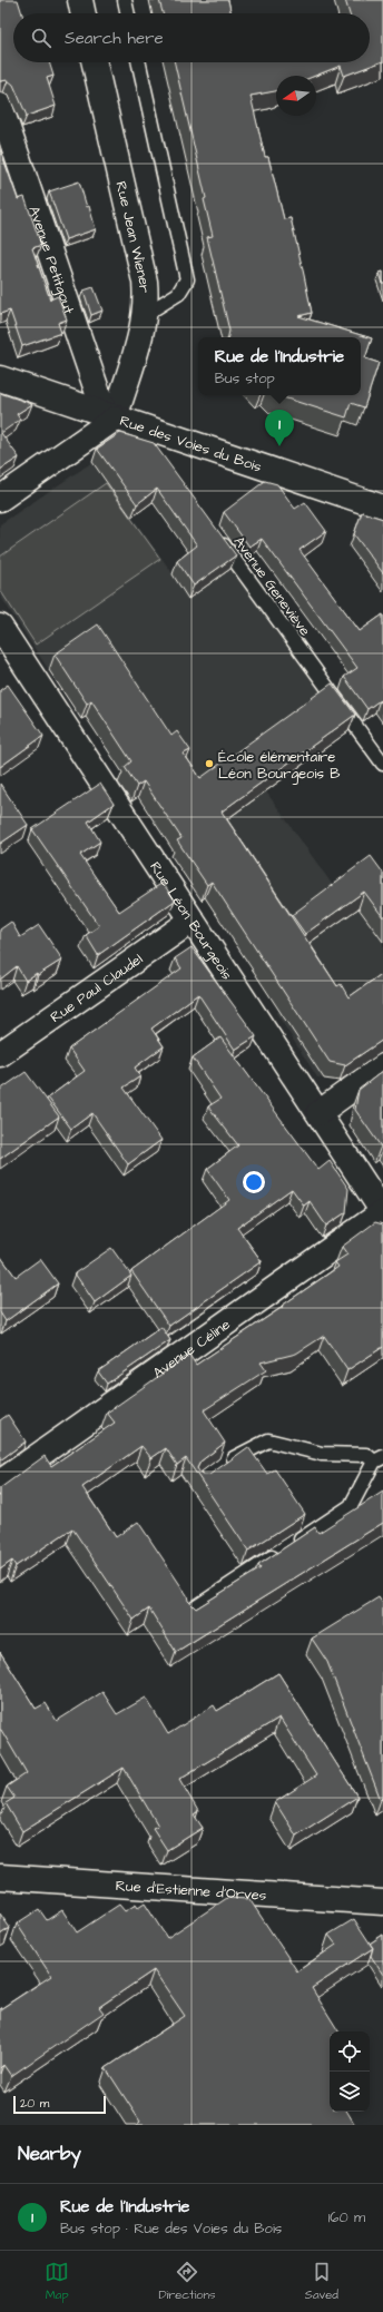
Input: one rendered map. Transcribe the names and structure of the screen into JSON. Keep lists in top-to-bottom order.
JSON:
{
  "streets": {
    "street": [
      "Rue Jean Wiener",
      "Avenue Petitgout",
      "Rue des Voies du Bois",
      "Rue Léon Bourgeois",
      "Rue Paul Claudel",
      "Avenue Céline",
      "Rue d'Estienne d'Orves"
    ],
    "lane": ["Avenue Geneviève"]
  },
  "crossings": [
    ["Rue Jean Wiener", "Avenue Petitgout"],
    ["Rue Jean Wiener", "Rue des Voies du Bois"],
    ["Avenue Petitgout", "Rue des Voies du Bois"],
    ["Rue Léon Bourgeois", "Rue Paul Claudel"],
    ["Rue Léon Bourgeois", "Avenue Céline"]
  ],
  "places": ["École élémentaire Léon Bourgeois B"],
  "scale_bar": "20 m",
  "north": "left",
  "page": {
    "search": "Search here",
    "popup": ["Rue de l'Industrie", "Bus stop"],
    "pins": "1",
    "scale": "20 m",
    "heading": "Nearby",
    "list": [
      {
        "mark": "1",
        "name": "Rue de l'Industrie",
        "note": "Bus stop · Rue des Voies du Bois",
        "value": "160 m"
      }
    ],
    "nav": ["Map", "Directions", "Saved"]
  }
}
